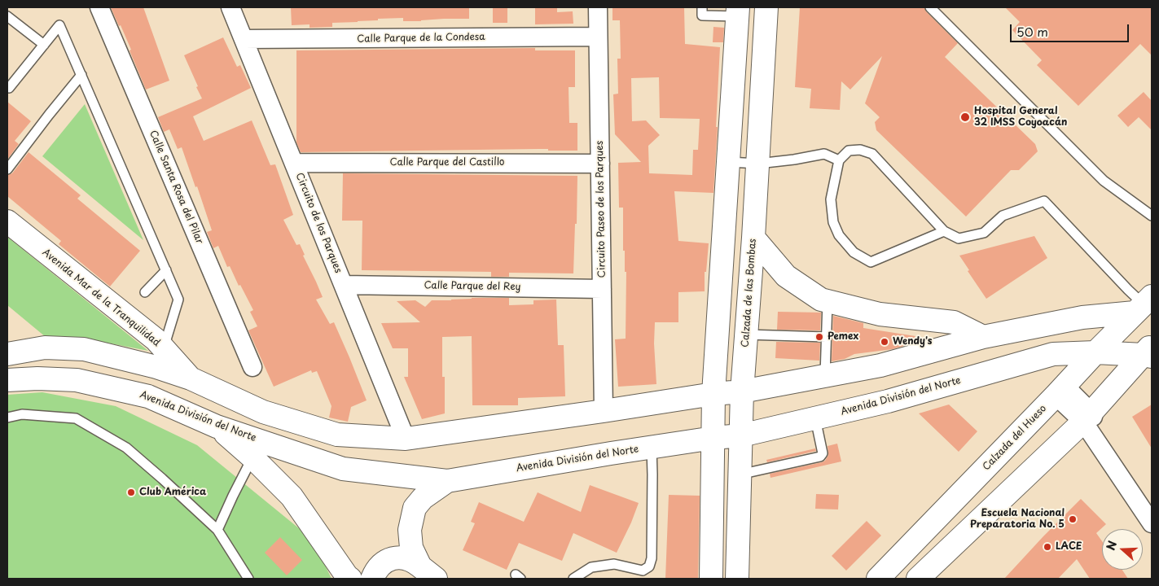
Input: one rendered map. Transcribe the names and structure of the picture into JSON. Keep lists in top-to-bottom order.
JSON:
{
  "streets": {
    "main road": [
      "Calzada de las Bombas",
      "Avenida Mar de la Tranquilidad",
      "Avenida División del Norte",
      "Calzada del Hueso"
    ],
    "street": [
      "Calle Parque de la Condesa",
      "Calle Parque del Castillo",
      "Calle Santa Rosa del Pilar",
      "Circuito Paseo de los Parques",
      "Circuito de los Parques",
      "Calle Parque del Rey"
    ]
  },
  "crossings": [
    ["Calle Parque de la Condesa", "Circuito Paseo de los Parques"],
    ["Calle Parque de la Condesa", "Circuito de los Parques"],
    ["Calle Parque del Castillo", "Circuito Paseo de los Parques"],
    ["Calle Parque del Castillo", "Circuito de los Parques"],
    ["Circuito Paseo de los Parques", "Calle Parque del Rey"],
    ["Circuito de los Parques", "Calle Parque del Rey"],
    ["Circuito de los Parques", "Avenida Mar de la Tranquilidad"],
    ["Calzada de las Bombas", "Avenida División del Norte"],
    ["Avenida División del Norte", "Calzada del Hueso"]
  ],
  "places": [
    "Hospital General 32 IMSS Coyoacán",
    "Pemex",
    "Wendy's",
    "Club América",
    "Escuela Nacional Preparatoria No. 5",
    "LACE"
  ],
  "scale_bar": "50 m",
  "north": "left"
}
